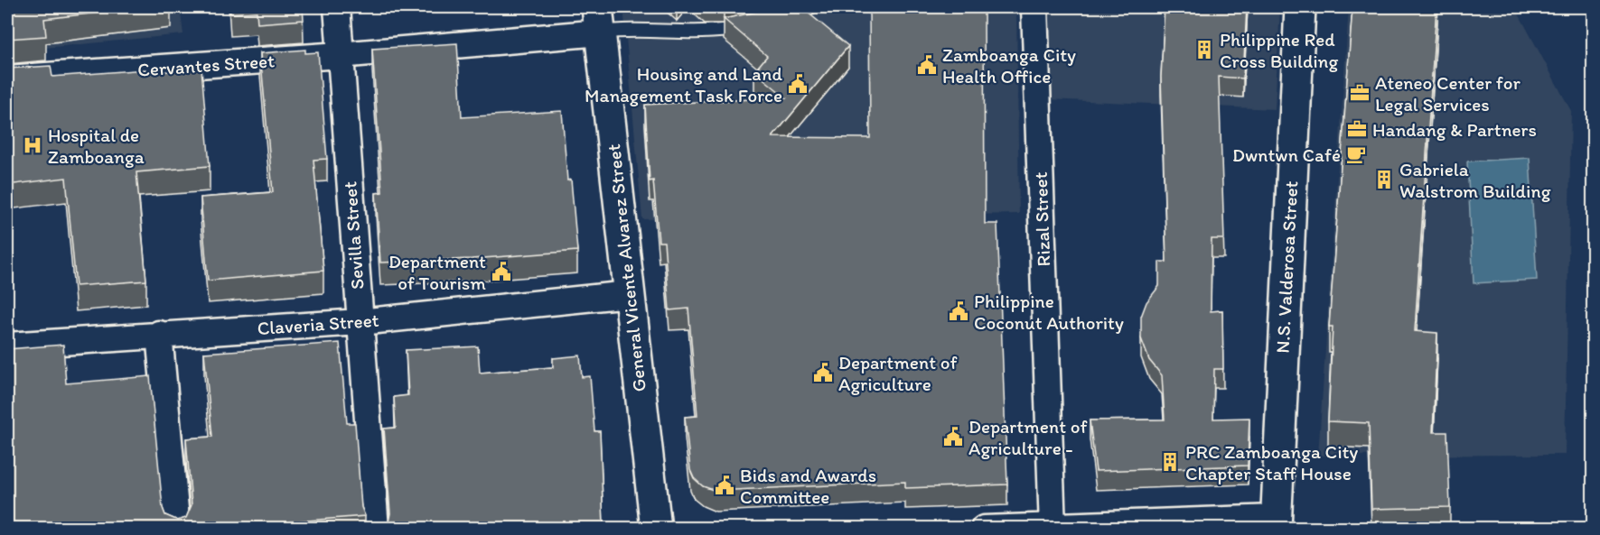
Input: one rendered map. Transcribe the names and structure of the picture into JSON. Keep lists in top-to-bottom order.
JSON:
{
  "streets": {
    "main road": ["N.S. Valderosa Street", "General Vicente Alvarez Street"],
    "street": [
      "Cervantes Street",
      "Rizal Street",
      "Sevilla Street",
      "Claveria Street"
    ]
  },
  "crossings": [
    ["Cervantes Street", "Sevilla Street"],
    ["Cervantes Street", "General Vicente Alvarez Street"],
    ["Sevilla Street", "Claveria Street"],
    ["General Vicente Alvarez Street", "Claveria Street"]
  ],
  "places": {
    "building": ["Philippine Red Cross Building", "Gabriela Walstrom Building", "PRC Zamboanga City Chapter Staff House"],
    "public building": [
      "Zamboanga City Health Office",
      "Housing and Land Management Task Force",
      "Department of Tourism",
      "Philippine Coconut Authority",
      "Department of Agriculture",
      "Department of Agriculture -",
      "Bids and Awards Committee"
    ],
    "office": ["Ateneo Center for Legal Services", "Handang & Partners"],
    "hospital": ["Hospital de Zamboanga"],
    "cafe": ["Dwntwn Café"]
  }
}
